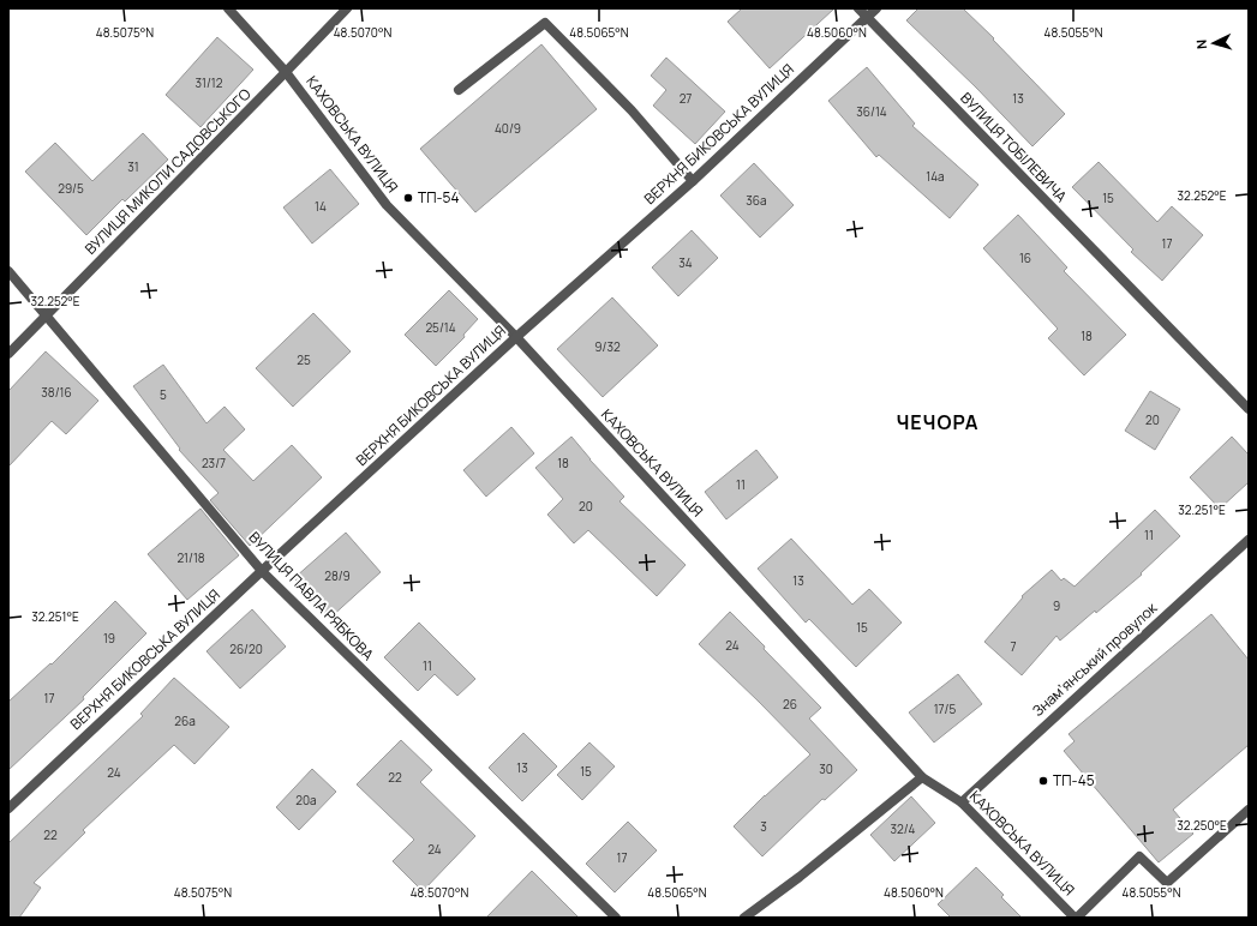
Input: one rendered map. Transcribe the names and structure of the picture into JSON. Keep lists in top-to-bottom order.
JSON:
{
  "streets": {
    "street": [
      "КАХОВСЬКА ВУЛИЦЯ",
      "ВЕРХНЯ БИКОВСЬКА ВУЛИЦЯ",
      "ВУЛИЦЯ ТОБІЛЕВИЧА",
      "ВУЛИЦЯ МИКОЛИ САДОВСЬКОГО",
      "ВУЛИЦЯ ПАВЛА РЯБКОВА",
      "Знамʼянський провулок"
    ]
  },
  "crossings": [
    ["КАХОВСЬКА ВУЛИЦЯ", "ВЕРХНЯ БИКОВСЬКА ВУЛИЦЯ"],
    ["КАХОВСЬКА ВУЛИЦЯ", "ВУЛИЦЯ МИКОЛИ САДОВСЬКОГО"],
    ["КАХОВСЬКА ВУЛИЦЯ", "Знамʼянський провулок"],
    ["ВЕРХНЯ БИКОВСЬКА ВУЛИЦЯ", "ВУЛИЦЯ ТОБІЛЕВИЧА"],
    ["ВЕРХНЯ БИКОВСЬКА ВУЛИЦЯ", "ВУЛИЦЯ ПАВЛА РЯБКОВА"],
    ["ВУЛИЦЯ МИКОЛИ САДОВСЬКОГО", "ВУЛИЦЯ ПАВЛА РЯБКОВА"]
  ],
  "districts": ["ЧЕЧОРА"],
  "places": ["ТП-54", "ТП-45"],
  "house_numbers": [
    "31/12",
    "27",
    "13",
    "36/14",
    "40/9",
    "31",
    "14а",
    "29/5",
    "15",
    "36а",
    "14",
    "17",
    "16",
    "34",
    "25/14",
    "18",
    "9/32",
    "25",
    "38/16",
    "5",
    "20",
    "23/7",
    "18",
    "11",
    "20",
    "11",
    "21/18",
    "28/9",
    "13",
    "9",
    "15",
    "19",
    "24",
    "7",
    "26/20",
    "11",
    "17",
    "26",
    "17/5",
    "26а",
    "13",
    "30",
    "15",
    "24",
    "22",
    "20а",
    "3",
    "32/4",
    "22",
    "24",
    "17"
  ],
  "north": "left",
  "coordinates": [
    "48.5075°N",
    "48.5070°N",
    "48.5065°N",
    "48.5060°N",
    "48.5055°N",
    "32.252°E",
    "32.251°E",
    "32.250°E"
  ]
}
